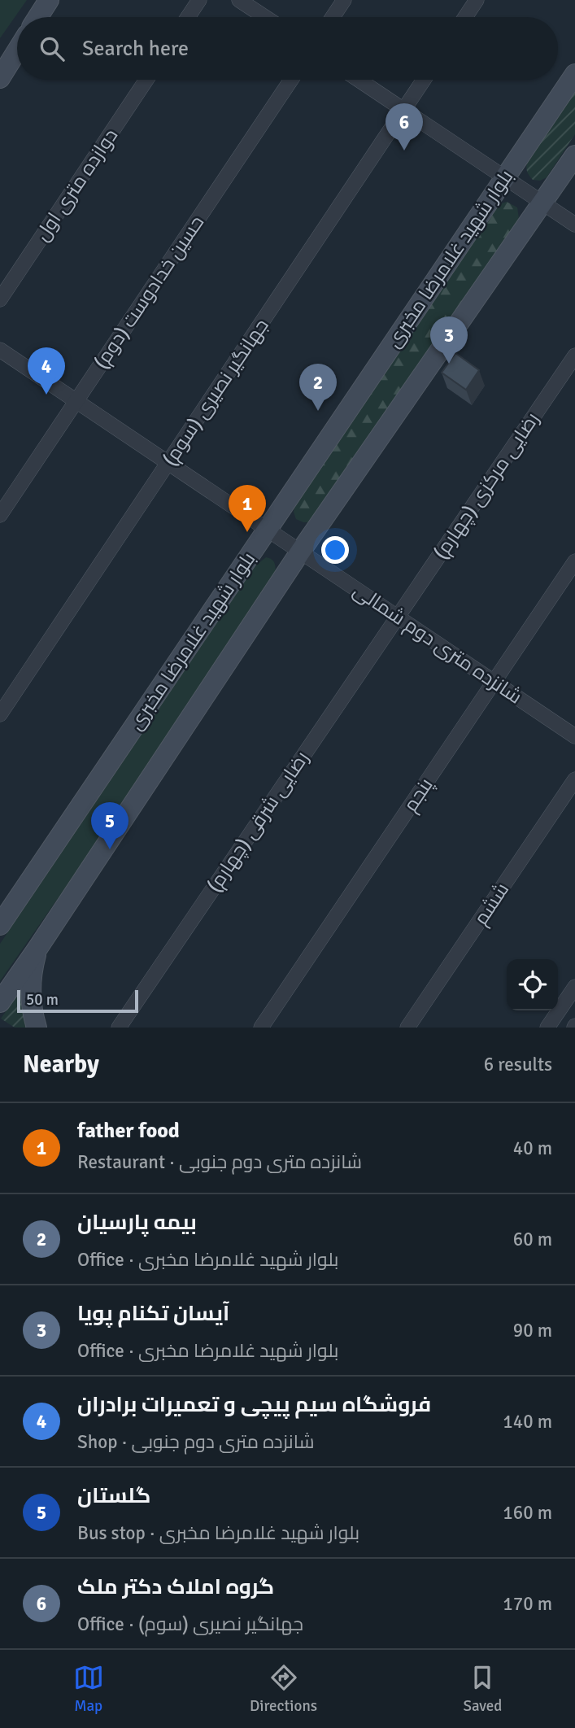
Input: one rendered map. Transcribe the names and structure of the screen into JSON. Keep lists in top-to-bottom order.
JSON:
{
  "streets": {
    "main road": ["بلوار شهید غلامرضا مخبری"],
    "street": [
      "دوازده متری اول",
      "حسین خدادوست (دوم)",
      "جهانگیر نصیری (سوم)",
      "رضایی مرکزی (چهارم)",
      "شانزده متری دوم شمالی",
      "پنجم",
      "رضایی شرقی (چهارم)",
      "ششم"
    ]
  },
  "crossings": [
    ["بلوار شهید غلامرضا مخبری", "شانزده متری دوم شمالی"],
    ["حسین خدادوست (دوم)", "شانزده متری دوم شمالی"],
    ["جهانگیر نصیری (سوم)", "شانزده متری دوم شمالی"],
    ["رضایی مرکزی (چهارم)", "شانزده متری دوم شمالی"],
    ["رضایی مرکزی (چهارم)", "رضایی شرقی (چهارم)"],
    ["شانزده متری دوم شمالی", "پنجم"],
    ["شانزده متری دوم شمالی", "رضایی شرقی (چهارم)"]
  ],
  "scale_bar": "50 m",
  "page": {
    "search": "Search here",
    "pins": [
      "6",
      "3",
      "4",
      "2",
      "1",
      "5"
    ],
    "scale": "50 m",
    "heading": ["Nearby", "6 results"],
    "list": [
      {
        "mark": "1",
        "name": "father food",
        "note": "Restaurant · شانزده متری دوم جنوبی",
        "value": "40 m"
      },
      {
        "mark": "2",
        "name": "بیمه پارسیان",
        "note": "Office · بلوار شهید غلامرضا مخبری",
        "value": "60 m"
      },
      {
        "mark": "3",
        "name": "آیسان تکنام پویا",
        "note": "Office · بلوار شهید غلامرضا مخبری",
        "value": "90 m"
      },
      {
        "mark": "4",
        "name": "فروشگاه سیم پیچی و تعمیرات برادران",
        "note": "Shop · شانزده متری دوم جنوبی",
        "value": "140 m"
      },
      {
        "mark": "5",
        "name": "گلستان",
        "note": "Bus stop · بلوار شهید غلامرضا مخبری",
        "value": "160 m"
      },
      {
        "mark": "6",
        "name": "گروه املاک دکتر ملک",
        "note": "Office · جهانگیر نصیری (سوم)",
        "value": "170 m"
      }
    ],
    "nav": ["Map", "Directions", "Saved"]
  }
}
